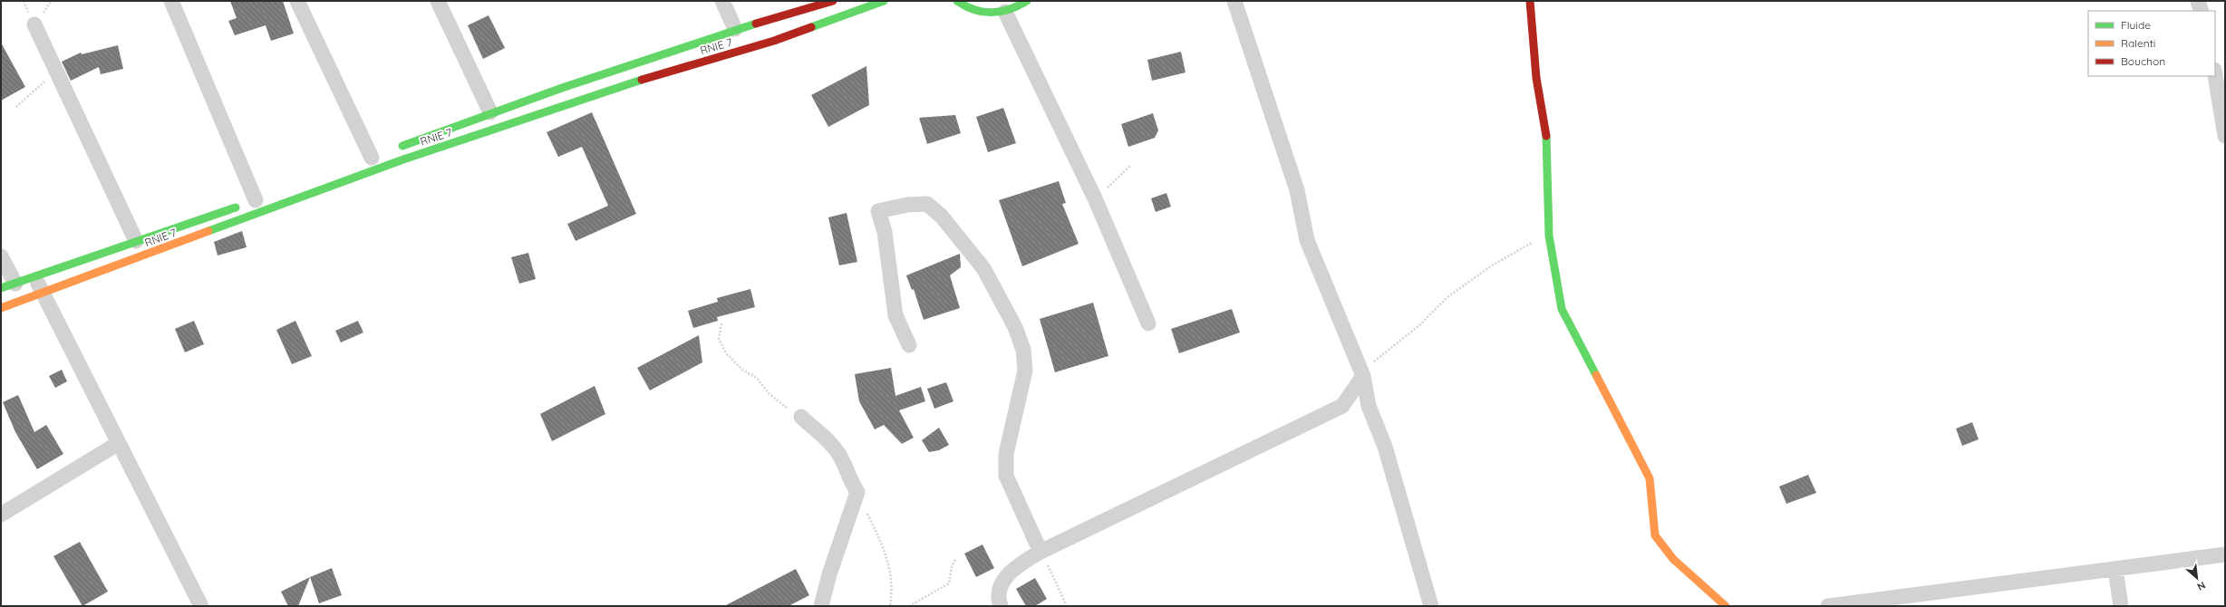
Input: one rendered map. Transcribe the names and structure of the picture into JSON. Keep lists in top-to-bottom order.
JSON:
{
  "streets": {
    "main road": ["RNIE 7"]
  },
  "legend": ["Fluide", "Ralenti", "Bouchon"],
  "north": "bottom right"
}
